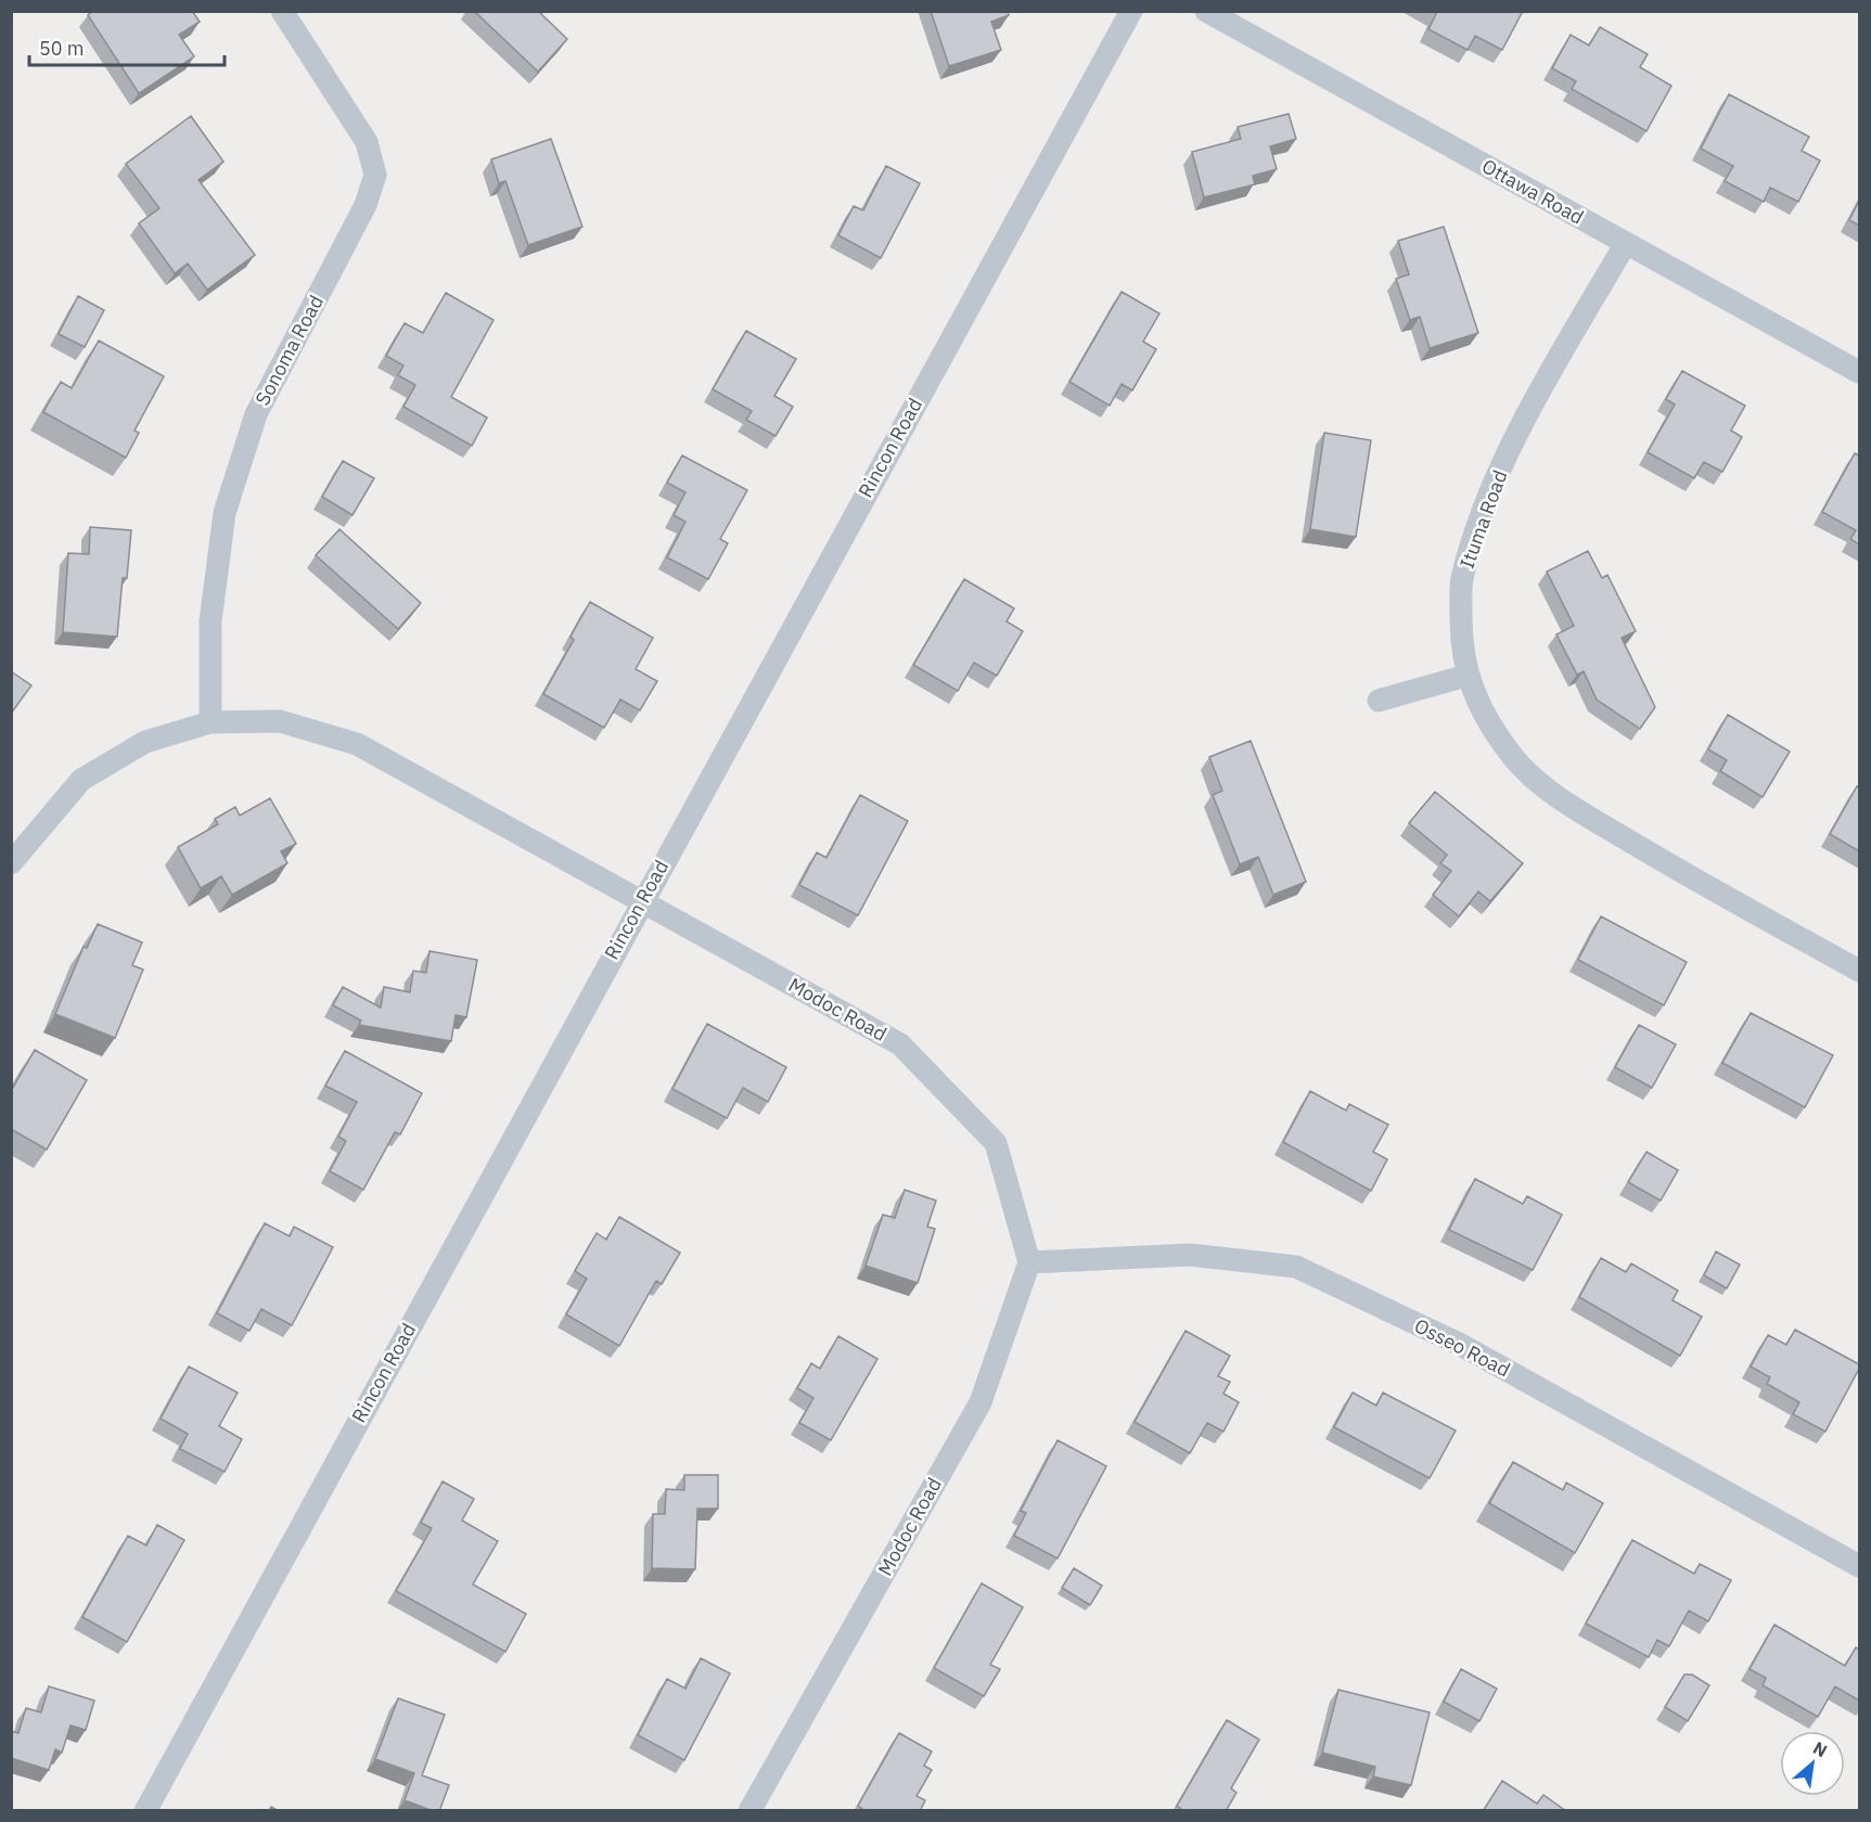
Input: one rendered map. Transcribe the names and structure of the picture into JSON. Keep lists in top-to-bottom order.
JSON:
{
  "streets": {
    "street": [
      "Ottawa Road",
      "Sonoma Road",
      "Rincon Road",
      "Ituma Road",
      "Modoc Road",
      "Osseo Road"
    ]
  },
  "crossings": [
    ["Ottawa Road", "Ituma Road"],
    ["Sonoma Road", "Modoc Road"],
    ["Rincon Road", "Modoc Road"],
    ["Modoc Road", "Osseo Road"]
  ],
  "scale_bar": "50 m",
  "north": "top right"
}
